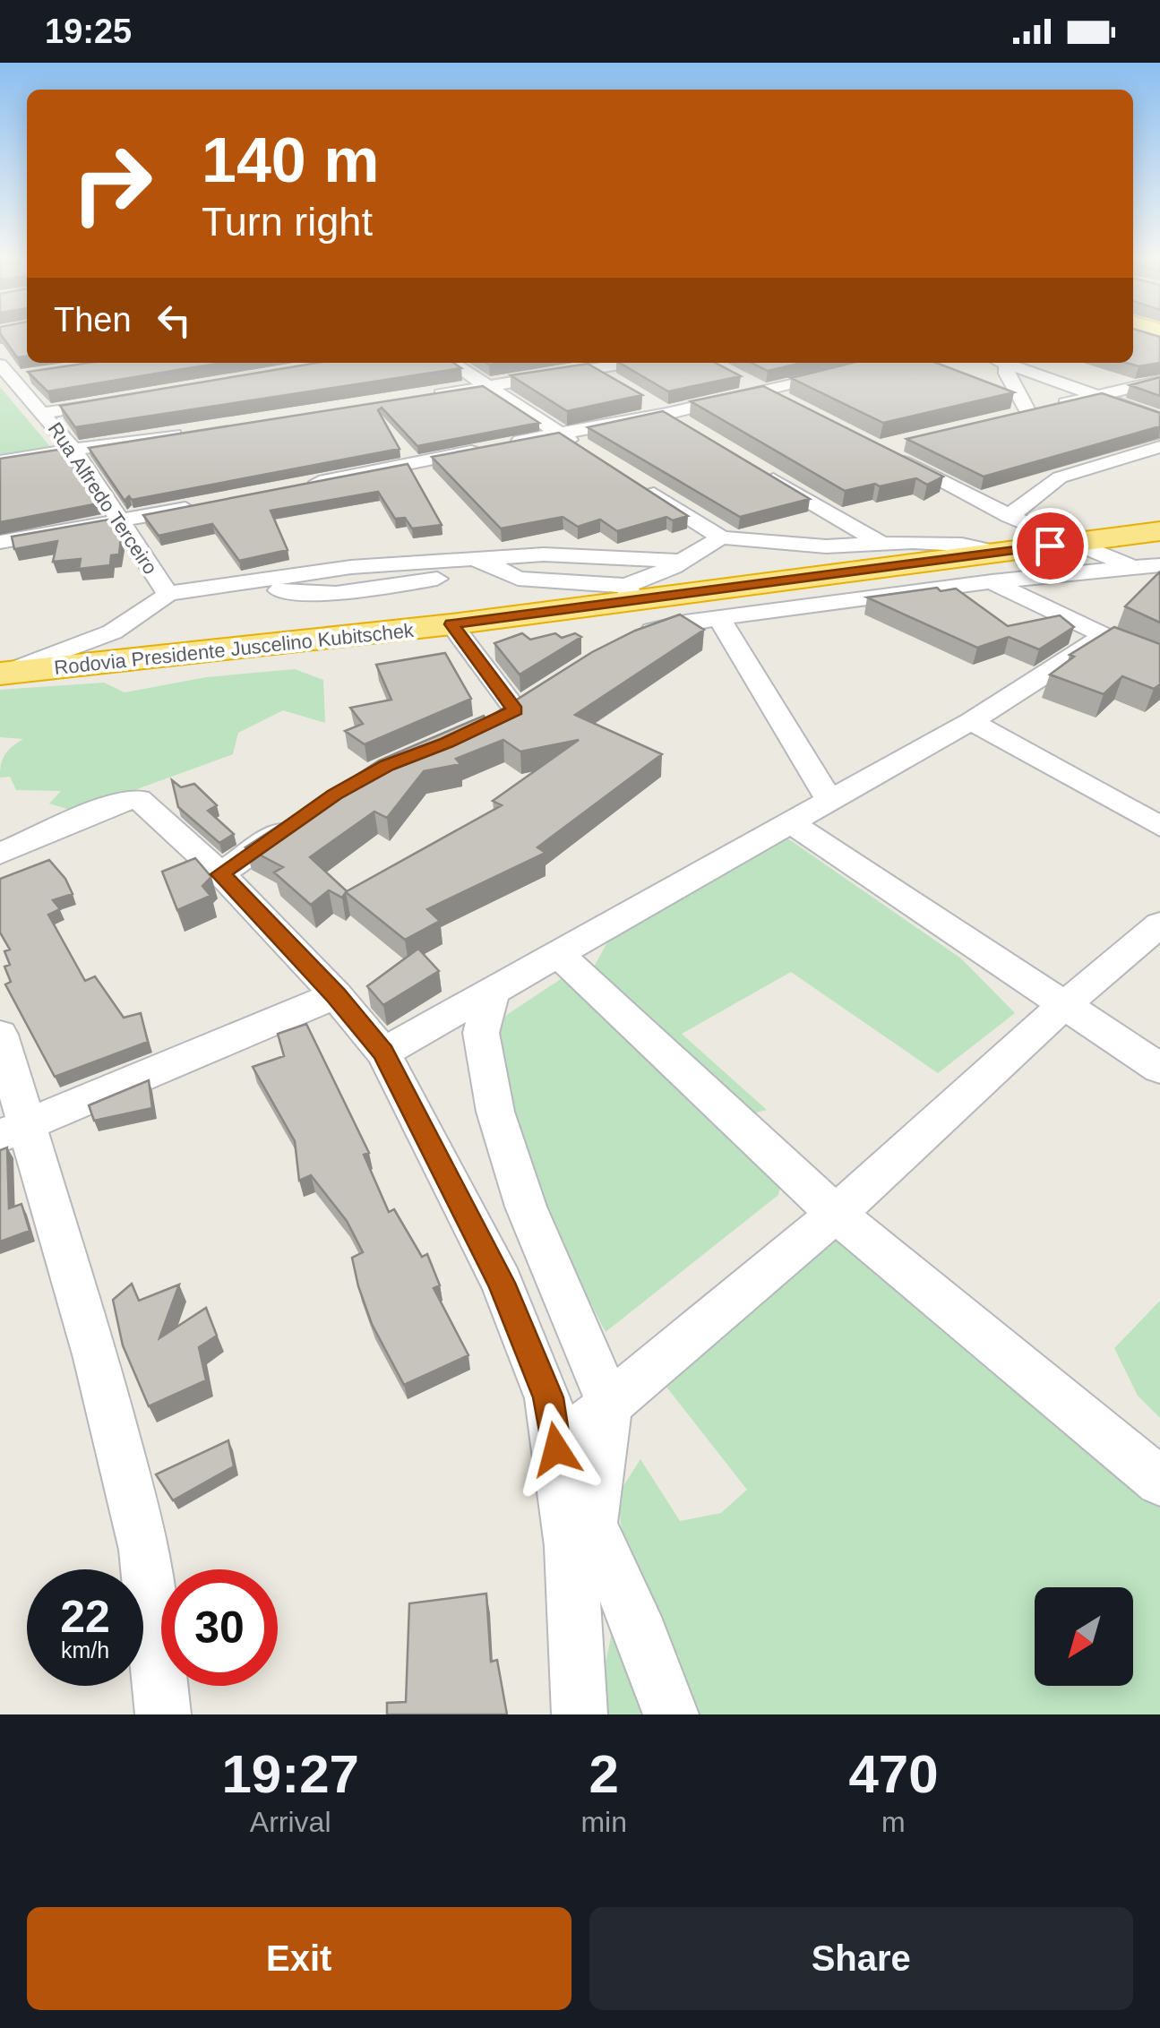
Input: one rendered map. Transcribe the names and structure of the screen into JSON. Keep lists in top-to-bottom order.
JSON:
{
  "streets": {
    "highway": ["Rodovia Presidente Juscelino Kubitschek"],
    "street": ["Rua Alfredo Terceiro"]
  },
  "north": "bottom left",
  "page": {
    "status": "19:25",
    "turn": ["140 m", "Turn right"],
    "then": "Then",
    "speed": "22 km/h",
    "limit": "30",
    "eta": [
      "19:27",
      "Arrival",
      "2",
      "min",
      "470",
      "m"
    ],
    "buttons": ["Exit", "Share"]
  }
}
